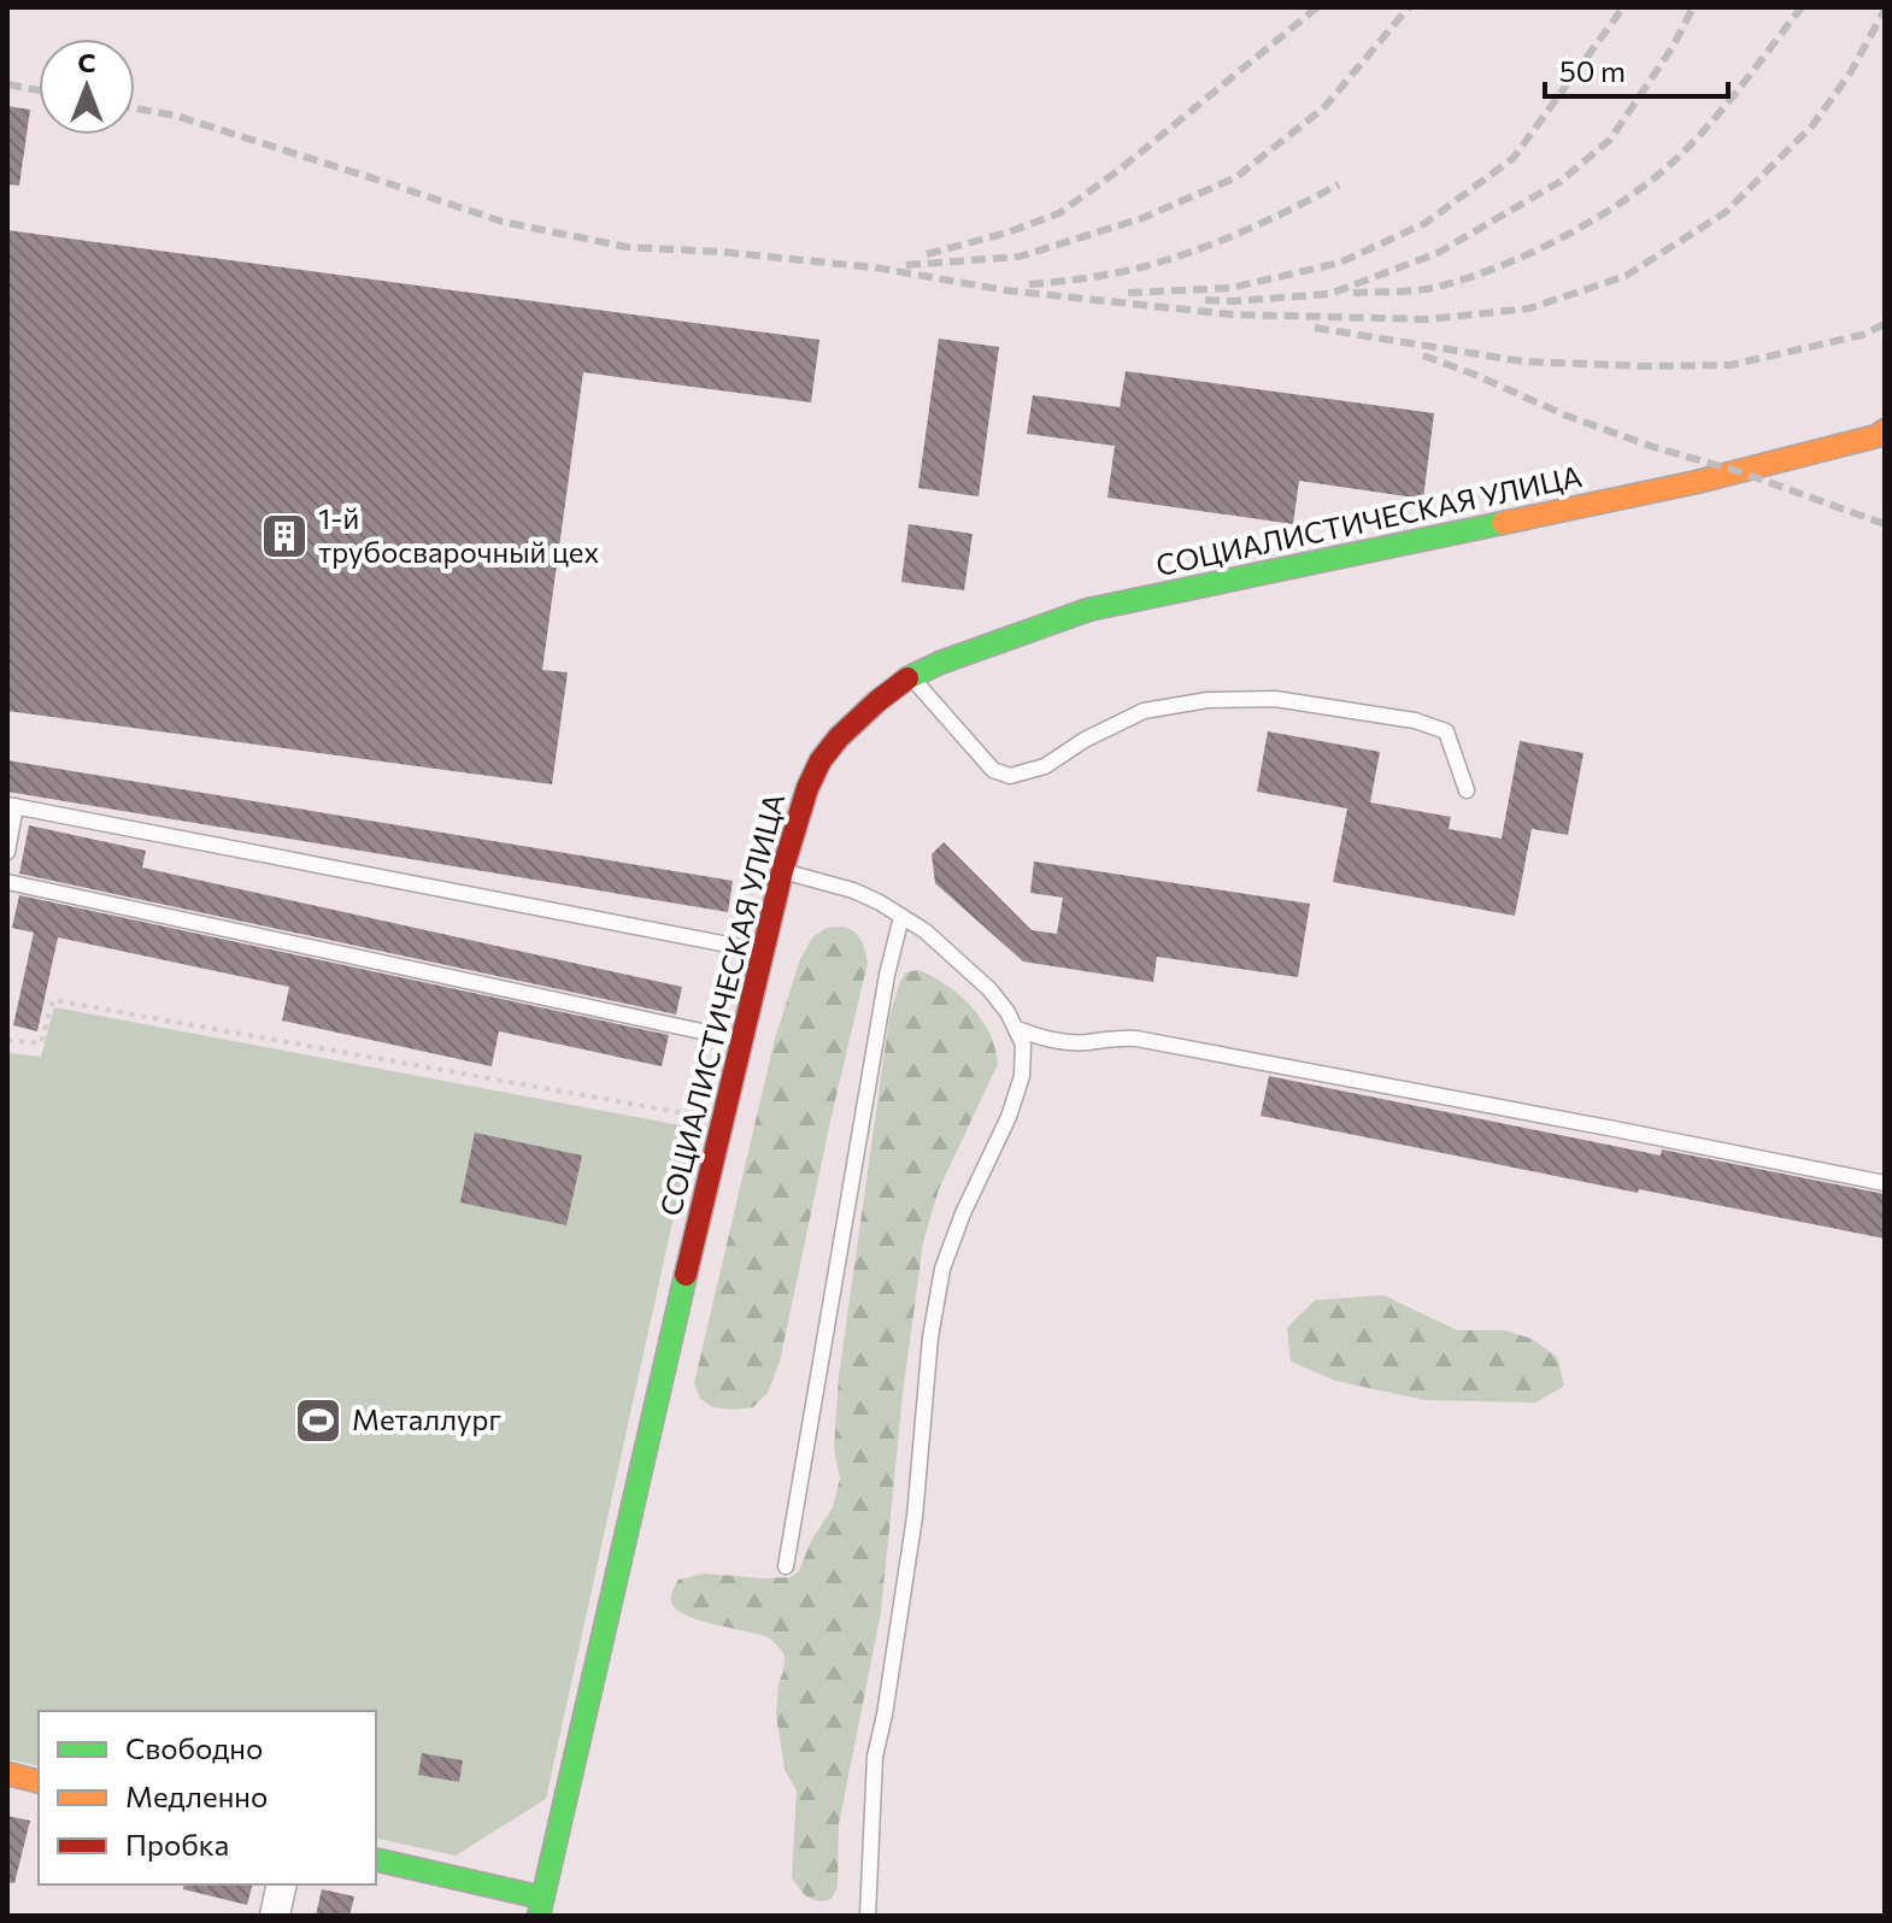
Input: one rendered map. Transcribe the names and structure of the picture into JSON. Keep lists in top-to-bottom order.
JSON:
{
  "streets": {
    "street": ["СОЦИАЛИСТИЧЕСКАЯ УЛИЦА"]
  },
  "places": {
    "building": ["1-й трубосварочный цех"],
    "sports": ["Металлург"]
  },
  "legend": ["Свободно", "Медленно", "Пробка"],
  "scale_bar": "50 m",
  "north": "top"
}
